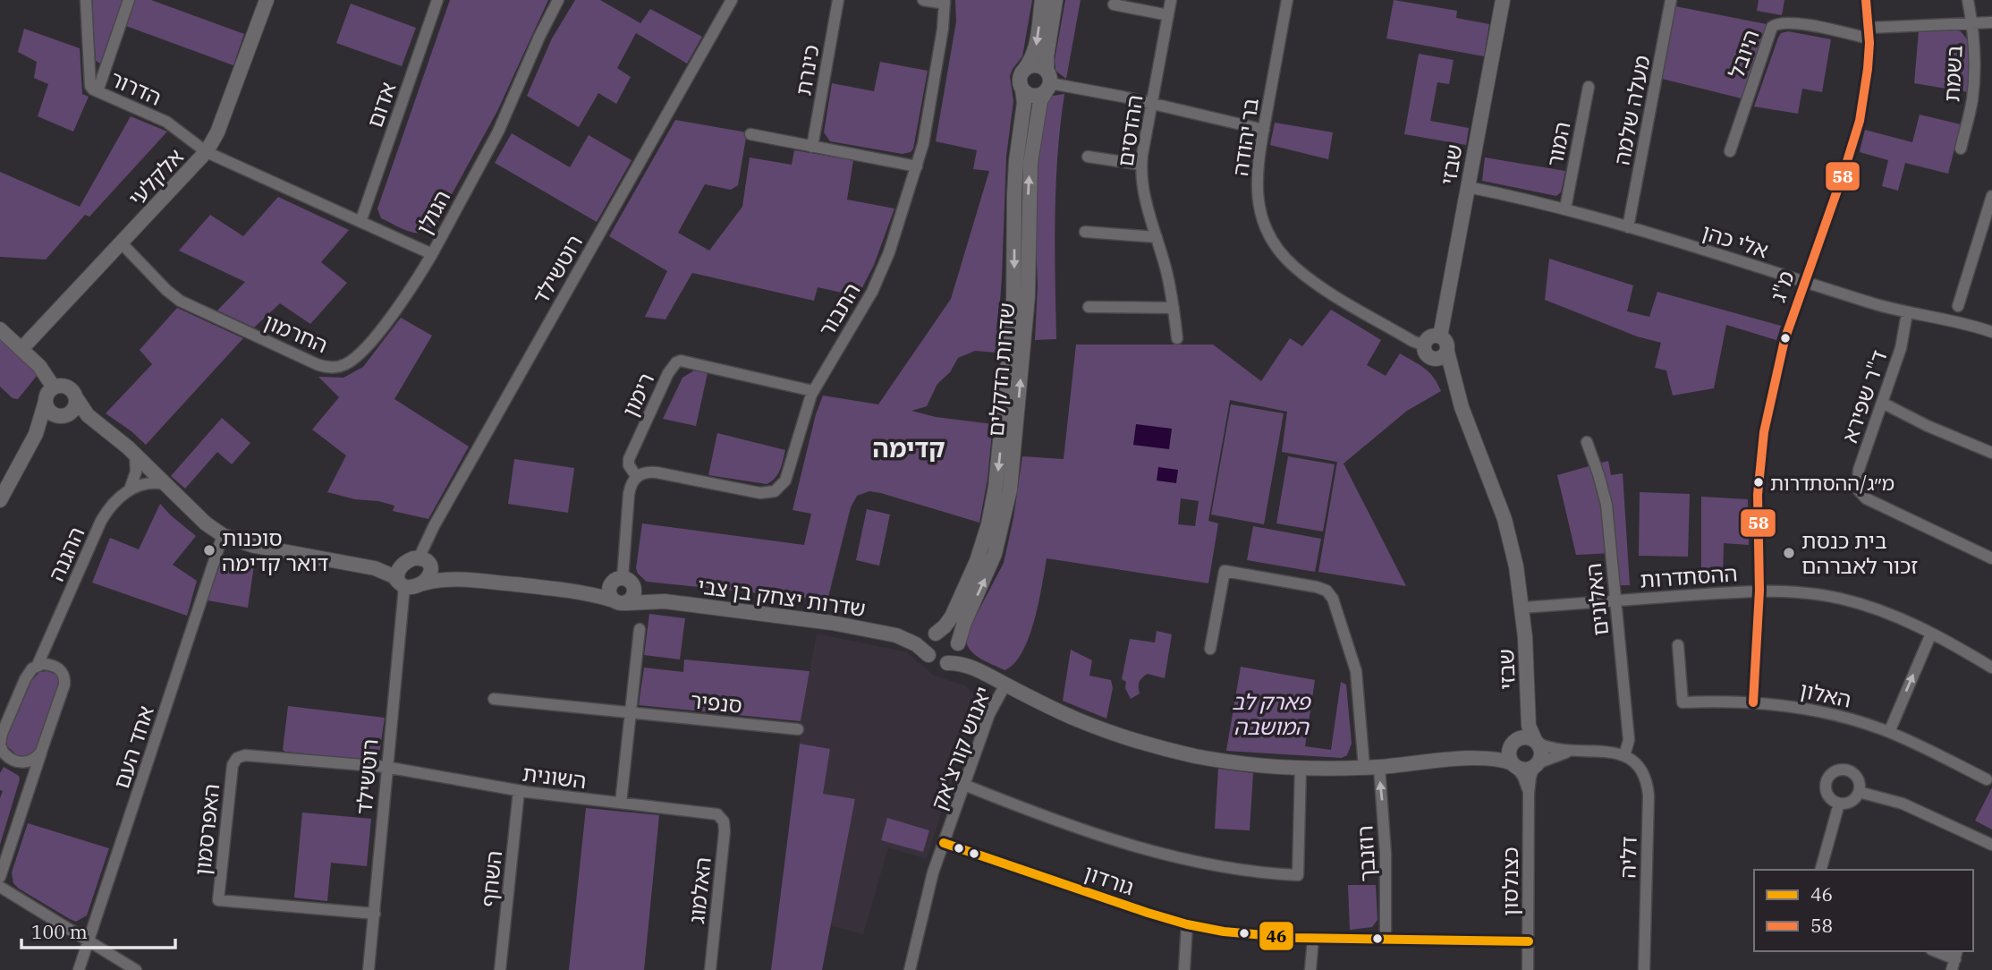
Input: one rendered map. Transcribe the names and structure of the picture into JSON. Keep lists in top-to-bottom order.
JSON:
{
  "streets": {
    "street": [
      "היובל",
      "כינרת",
      "בשמת",
      "הדרור",
      "אדום",
      "מעלה שלמה",
      "ההדסים",
      "בר יהודה",
      "המור",
      "שבזי",
      "אלקלעי",
      "הגולן",
      "אלי כהן",
      "רוטשילד",
      "מ\"ג",
      "התבור",
      "החרמון",
      "שדרות הדקלים",
      "רימון",
      "ד\"ר שפירא",
      "ההגנה",
      "ההסתדרות",
      "שדרות יצחק בן צבי",
      "האלונים",
      "האלון",
      "סנפיר",
      "אחד העם",
      "יאנוש קורצ'אק",
      "השונית",
      "האפרסמון",
      "רוזנבך",
      "דליה",
      "השחף",
      "גורדון",
      "כצנלסון",
      "האלמוג"
    ]
  },
  "crossings": [
    ["היובל", "מ\"ג"],
    ["הדרור", "אלקלעי"],
    ["הדרור", "הגולן"],
    ["אדום", "הגולן"],
    ["מעלה שלמה", "אלי כהן"],
    ["בר יהודה", "שבזי"],
    ["המור", "אלי כהן"],
    ["שבזי", "אלי כהן"],
    ["שבזי", "ההסתדרות"],
    ["שבזי", "כצנלסון"],
    ["אלקלעי", "הגולן"],
    ["אלקלעי", "החרמון"],
    ["הגולן", "החרמון"],
    ["אלי כהן", "מ\"ג"],
    ["אלי כהן", "ד\"ר שפירא"],
    ["רוטשילד", "השונית"],
    ["רוטשילד", "האפרסמון"],
    ["מ\"ג", "ההסתדרות"],
    ["התבור", "רימון"],
    ["שדרות הדקלים", "שדרות יצחק בן צבי"],
    ["רימון", "שדרות יצחק בן צבי"],
    ["ההסתדרות", "האלונים"],
    ["האלונים", "דליה"],
    ["יאנוש קורצ'אק", "גורדון"],
    ["השונית", "האפרסמון"],
    ["השונית", "השחף"],
    ["השונית", "האלמוג"],
    ["רוזנבך", "גורדון"],
    ["גורדון", "כצנלסון"]
  ],
  "one_way": ["רוזנבך"],
  "districts": ["קדימה"],
  "parks": ["פארק לב המושבה"],
  "places": ["מ״ג/ההסתדרות", "סוכנות דואר קדימה", "בית כנסת זכור לאברהם"],
  "lines": ["transit line 58", "transit line 46"],
  "legend": ["46", "58"],
  "scale_bar": "100 m"
}
